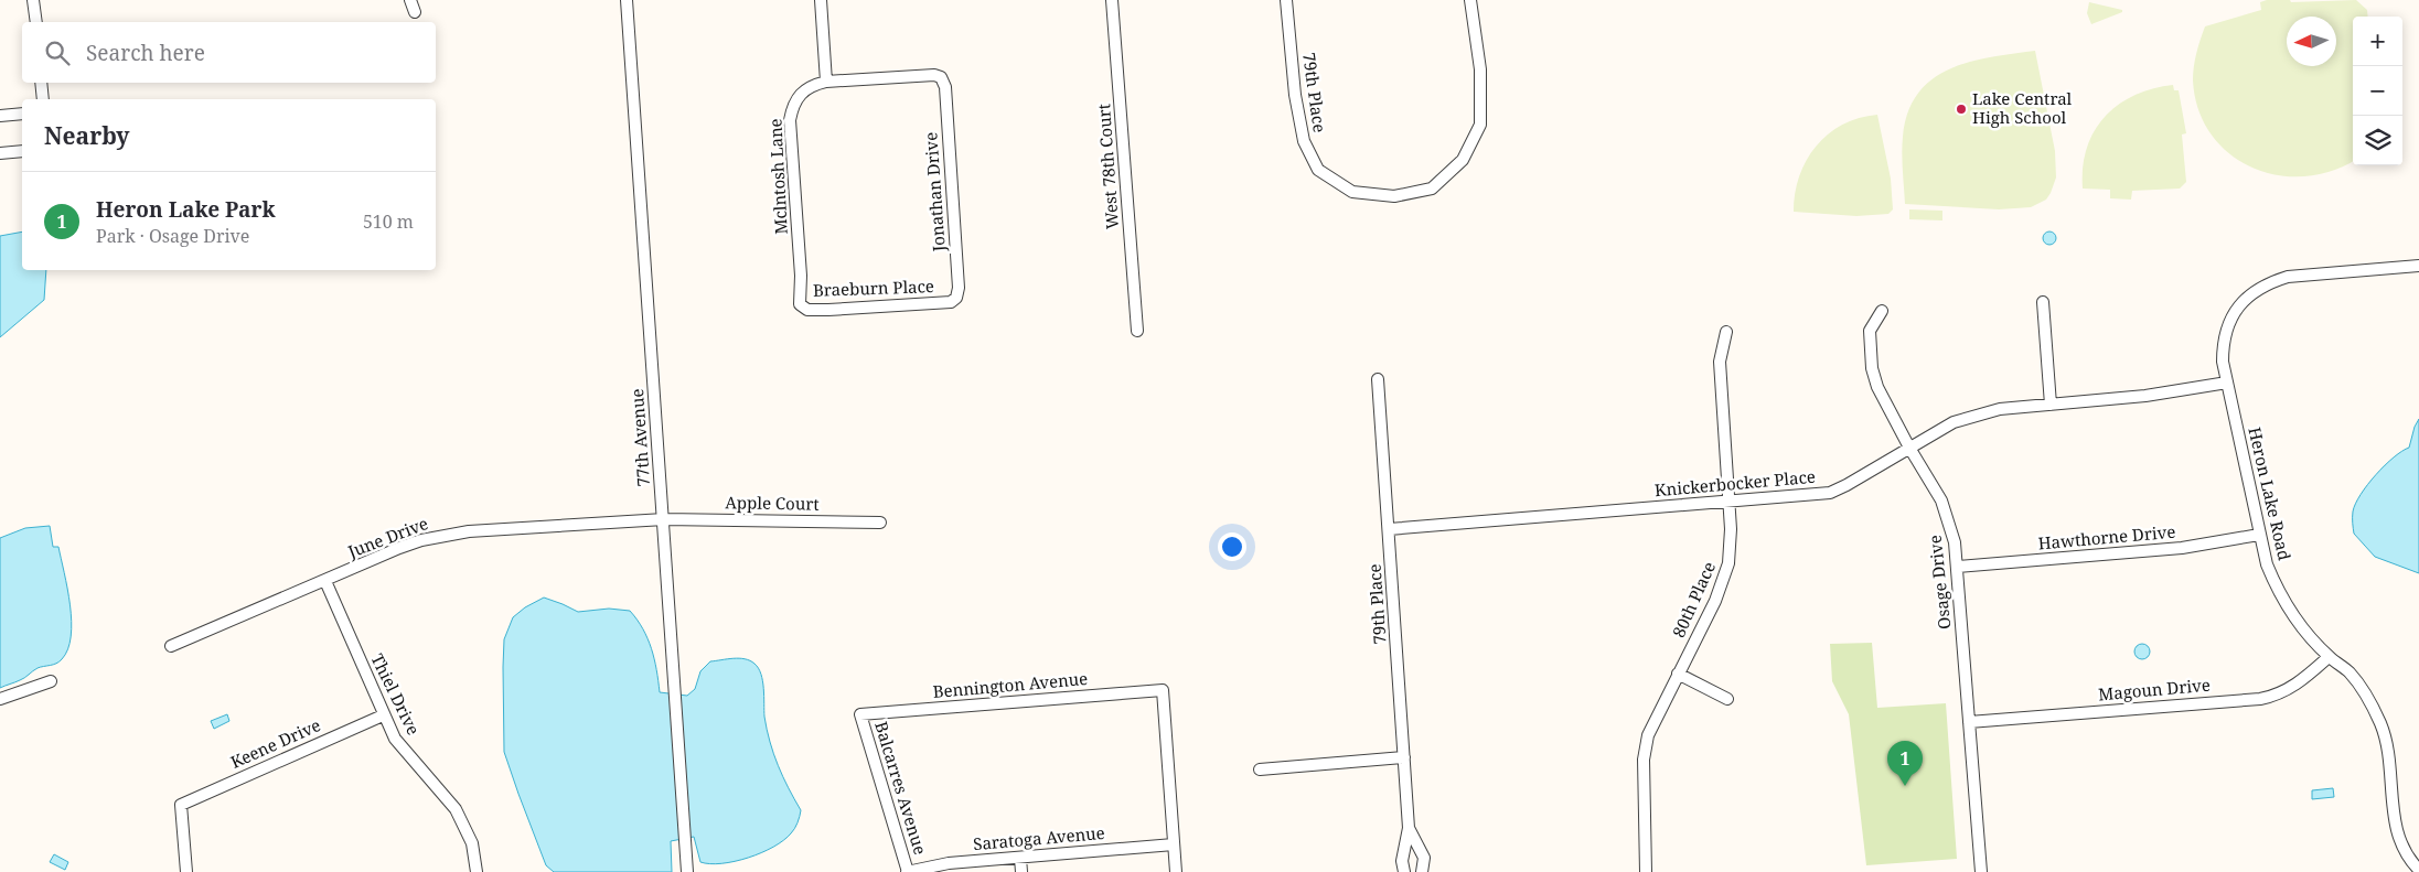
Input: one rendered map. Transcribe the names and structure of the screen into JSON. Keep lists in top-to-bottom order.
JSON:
{
  "streets": {
    "street": [
      "79th Place",
      "West 78th Court",
      "Mclntosh Lane",
      "Jonathan Drive",
      "Braeburn Place",
      "77th Avenue",
      "Knickerbocker Place",
      "Heron Lake Road",
      "Apple Court",
      "June Drive",
      "Hawthorne Drive",
      "Osage Drive",
      "80th Place",
      "Bennington Avenue",
      "Magoun Drive",
      "Thiel Drive",
      "Keene Drive",
      "Balcarres Avenue",
      "Saratoga Avenue"
    ]
  },
  "crossings": [
    ["79th Place", "Knickerbocker Place"],
    ["Mclntosh Lane", "Jonathan Drive"],
    ["Mclntosh Lane", "Braeburn Place"],
    ["Jonathan Drive", "Braeburn Place"],
    ["77th Avenue", "Apple Court"],
    ["77th Avenue", "June Drive"],
    ["Knickerbocker Place", "Heron Lake Road"],
    ["Knickerbocker Place", "Osage Drive"],
    ["Knickerbocker Place", "80th Place"],
    ["Heron Lake Road", "Hawthorne Drive"],
    ["Heron Lake Road", "Magoun Drive"],
    ["Apple Court", "June Drive"],
    ["June Drive", "Thiel Drive"],
    ["Hawthorne Drive", "Osage Drive"],
    ["Osage Drive", "Magoun Drive"],
    ["Bennington Avenue", "Balcarres Avenue"],
    ["Bennington Avenue", "Saratoga Avenue"],
    ["Thiel Drive", "Keene Drive"],
    ["Balcarres Avenue", "Saratoga Avenue"]
  ],
  "places": ["Lake Central High School"],
  "north": "left",
  "page": {
    "map_buttons": ["+", "−"],
    "search": "Search here",
    "heading": "Nearby",
    "list": [
      {
        "mark": "1",
        "name": "Heron Lake Park",
        "note": "Park · Osage Drive",
        "value": "510 m"
      }
    ],
    "pins": "1"
  }
}
